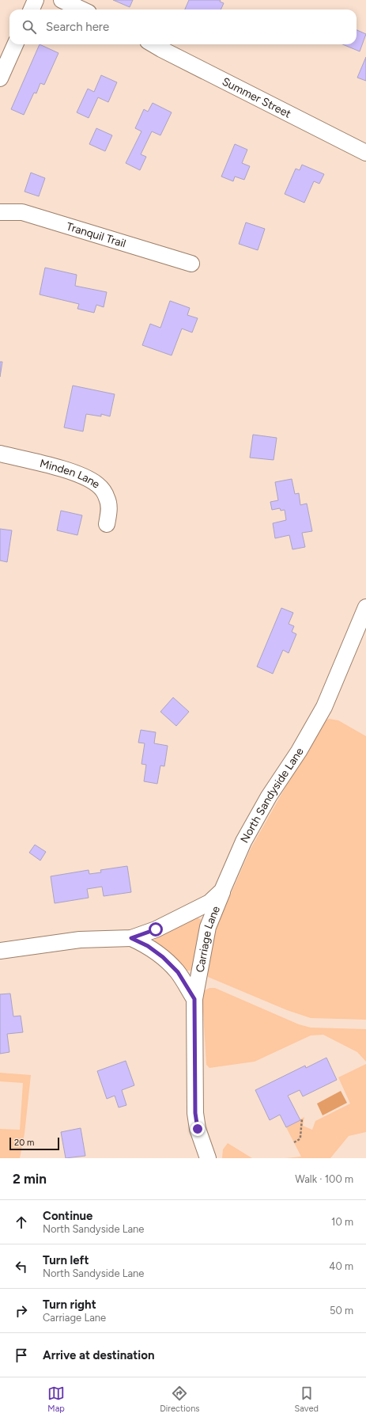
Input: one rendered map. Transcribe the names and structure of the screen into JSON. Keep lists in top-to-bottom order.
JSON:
{
  "streets": {
    "street": [
      "Summer Street",
      "Tranquil Trail",
      "Minden Lane",
      "North Sandyside Lane",
      "Carriage Lane"
    ]
  },
  "crossings": [
    ["North Sandyside Lane", "Carriage Lane"]
  ],
  "scale_bar": "20 m",
  "page": {
    "search": "Search here",
    "scale": "20 m",
    "heading": ["2 min", "Walk · 100 m"],
    "list": [
      ["Continue", "North Sandyside Lane", "10 m"],
      ["Turn left", "North Sandyside Lane", "40 m"],
      ["Turn right", "Carriage Lane", "50 m"],
      "Arrive at destination"
    ],
    "nav": ["Map", "Directions", "Saved"]
  }
}
